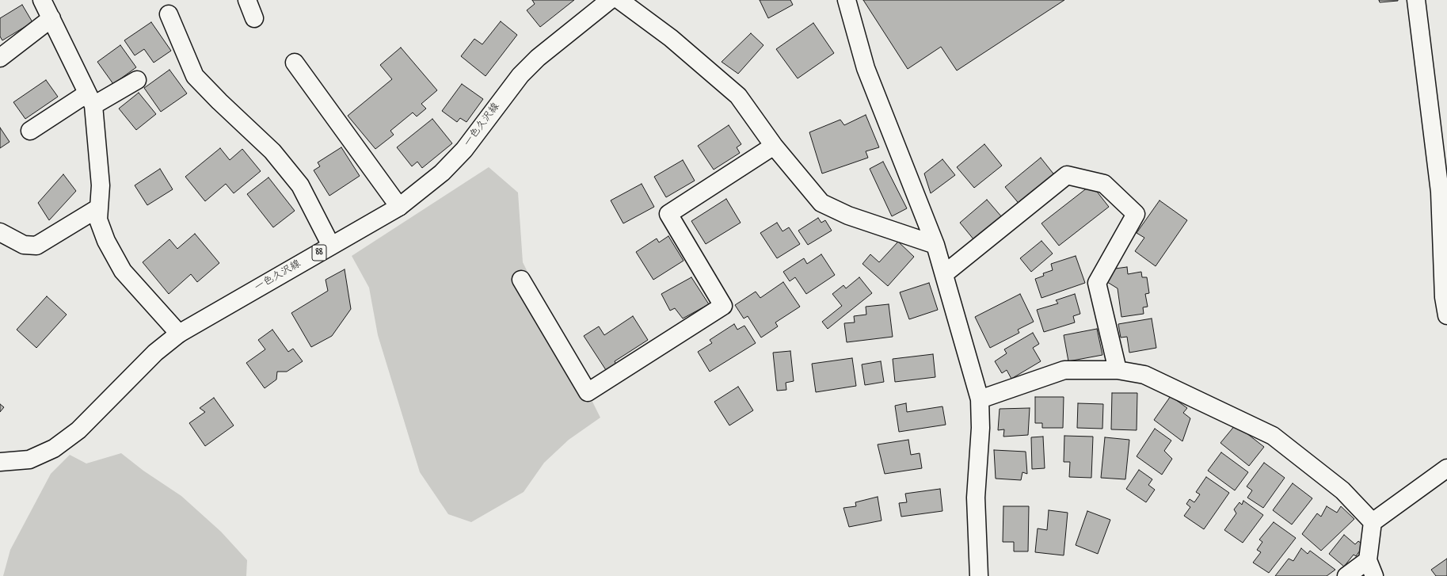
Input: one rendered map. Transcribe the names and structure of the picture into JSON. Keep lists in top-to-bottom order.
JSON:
{
  "streets": {
    "street": ["一色久沢線", "88"]
  }
}
